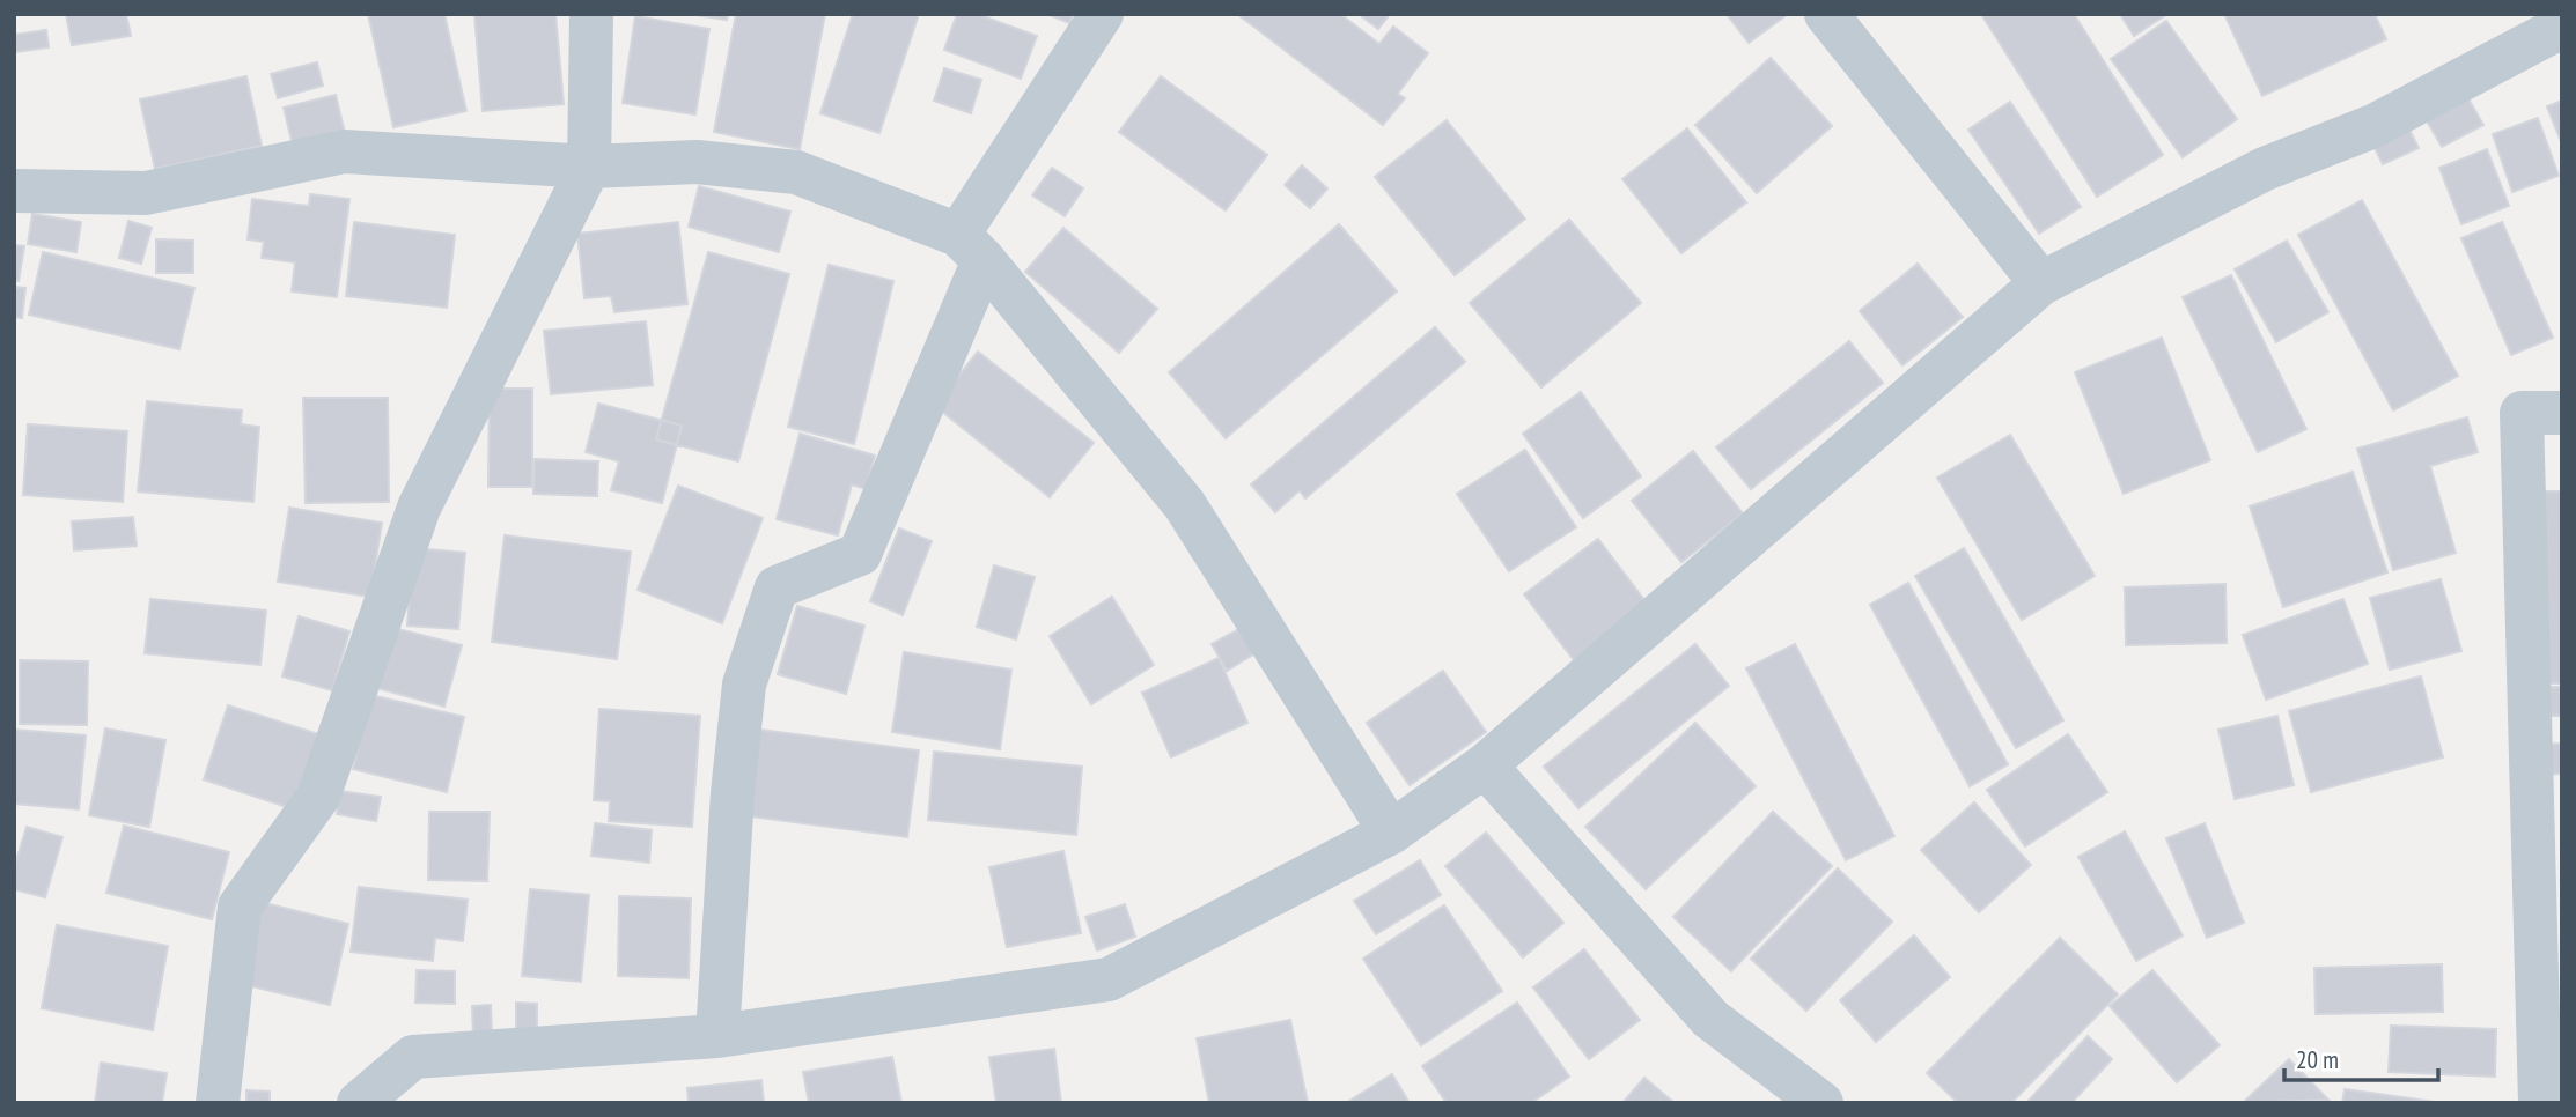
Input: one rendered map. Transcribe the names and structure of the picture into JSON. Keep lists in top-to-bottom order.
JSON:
{
  "scale_bar": "20 m"
}
